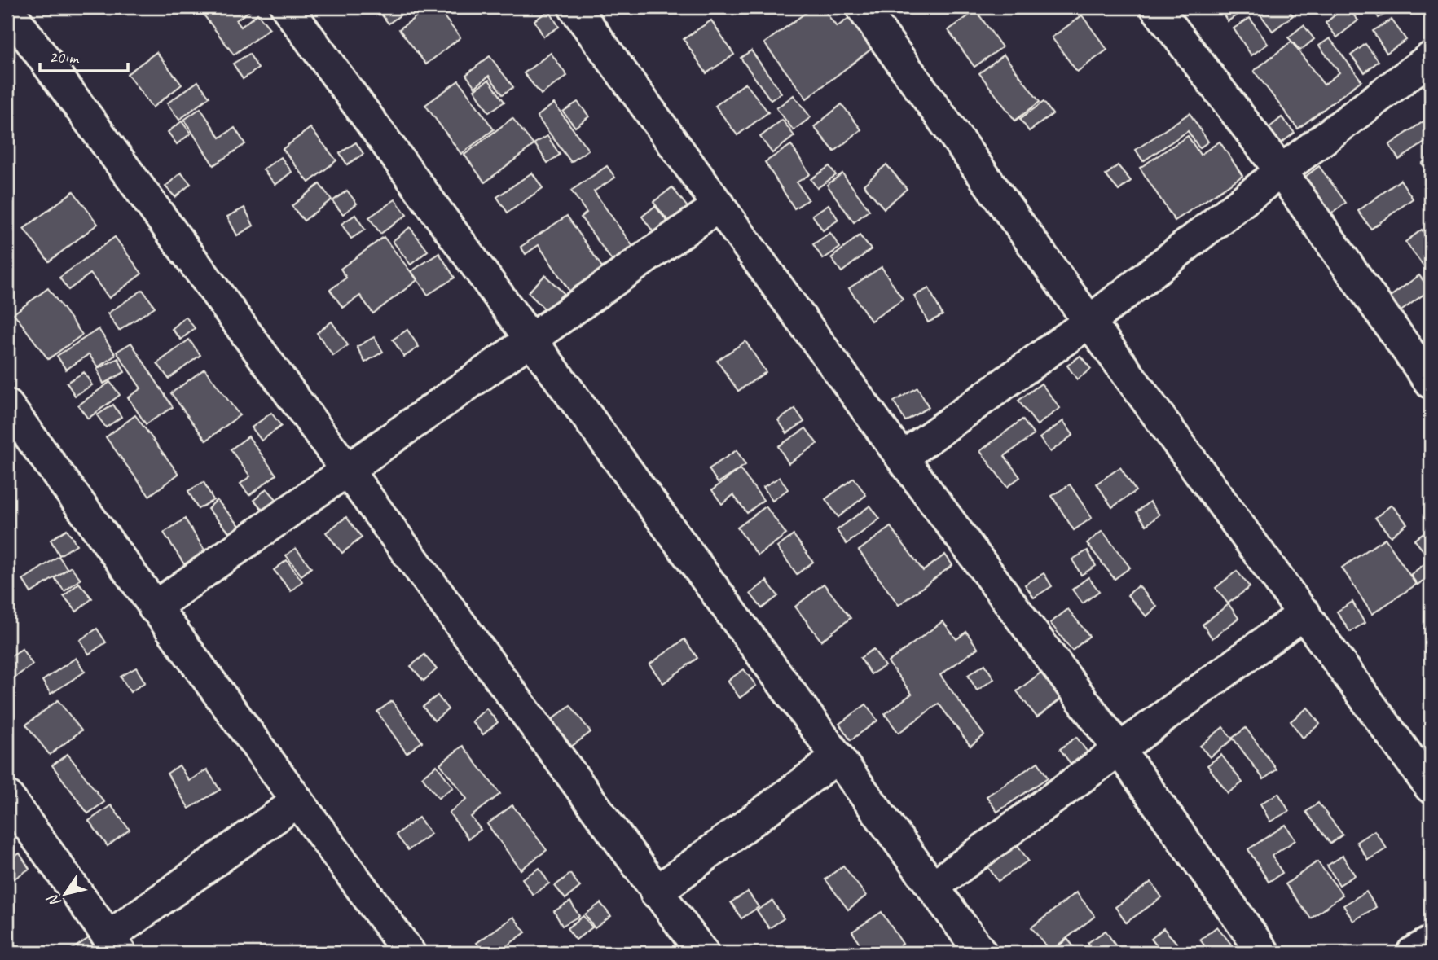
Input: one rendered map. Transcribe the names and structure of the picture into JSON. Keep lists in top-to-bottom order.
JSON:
{
  "scale_bar": "20 m",
  "north": "bottom left"
}
